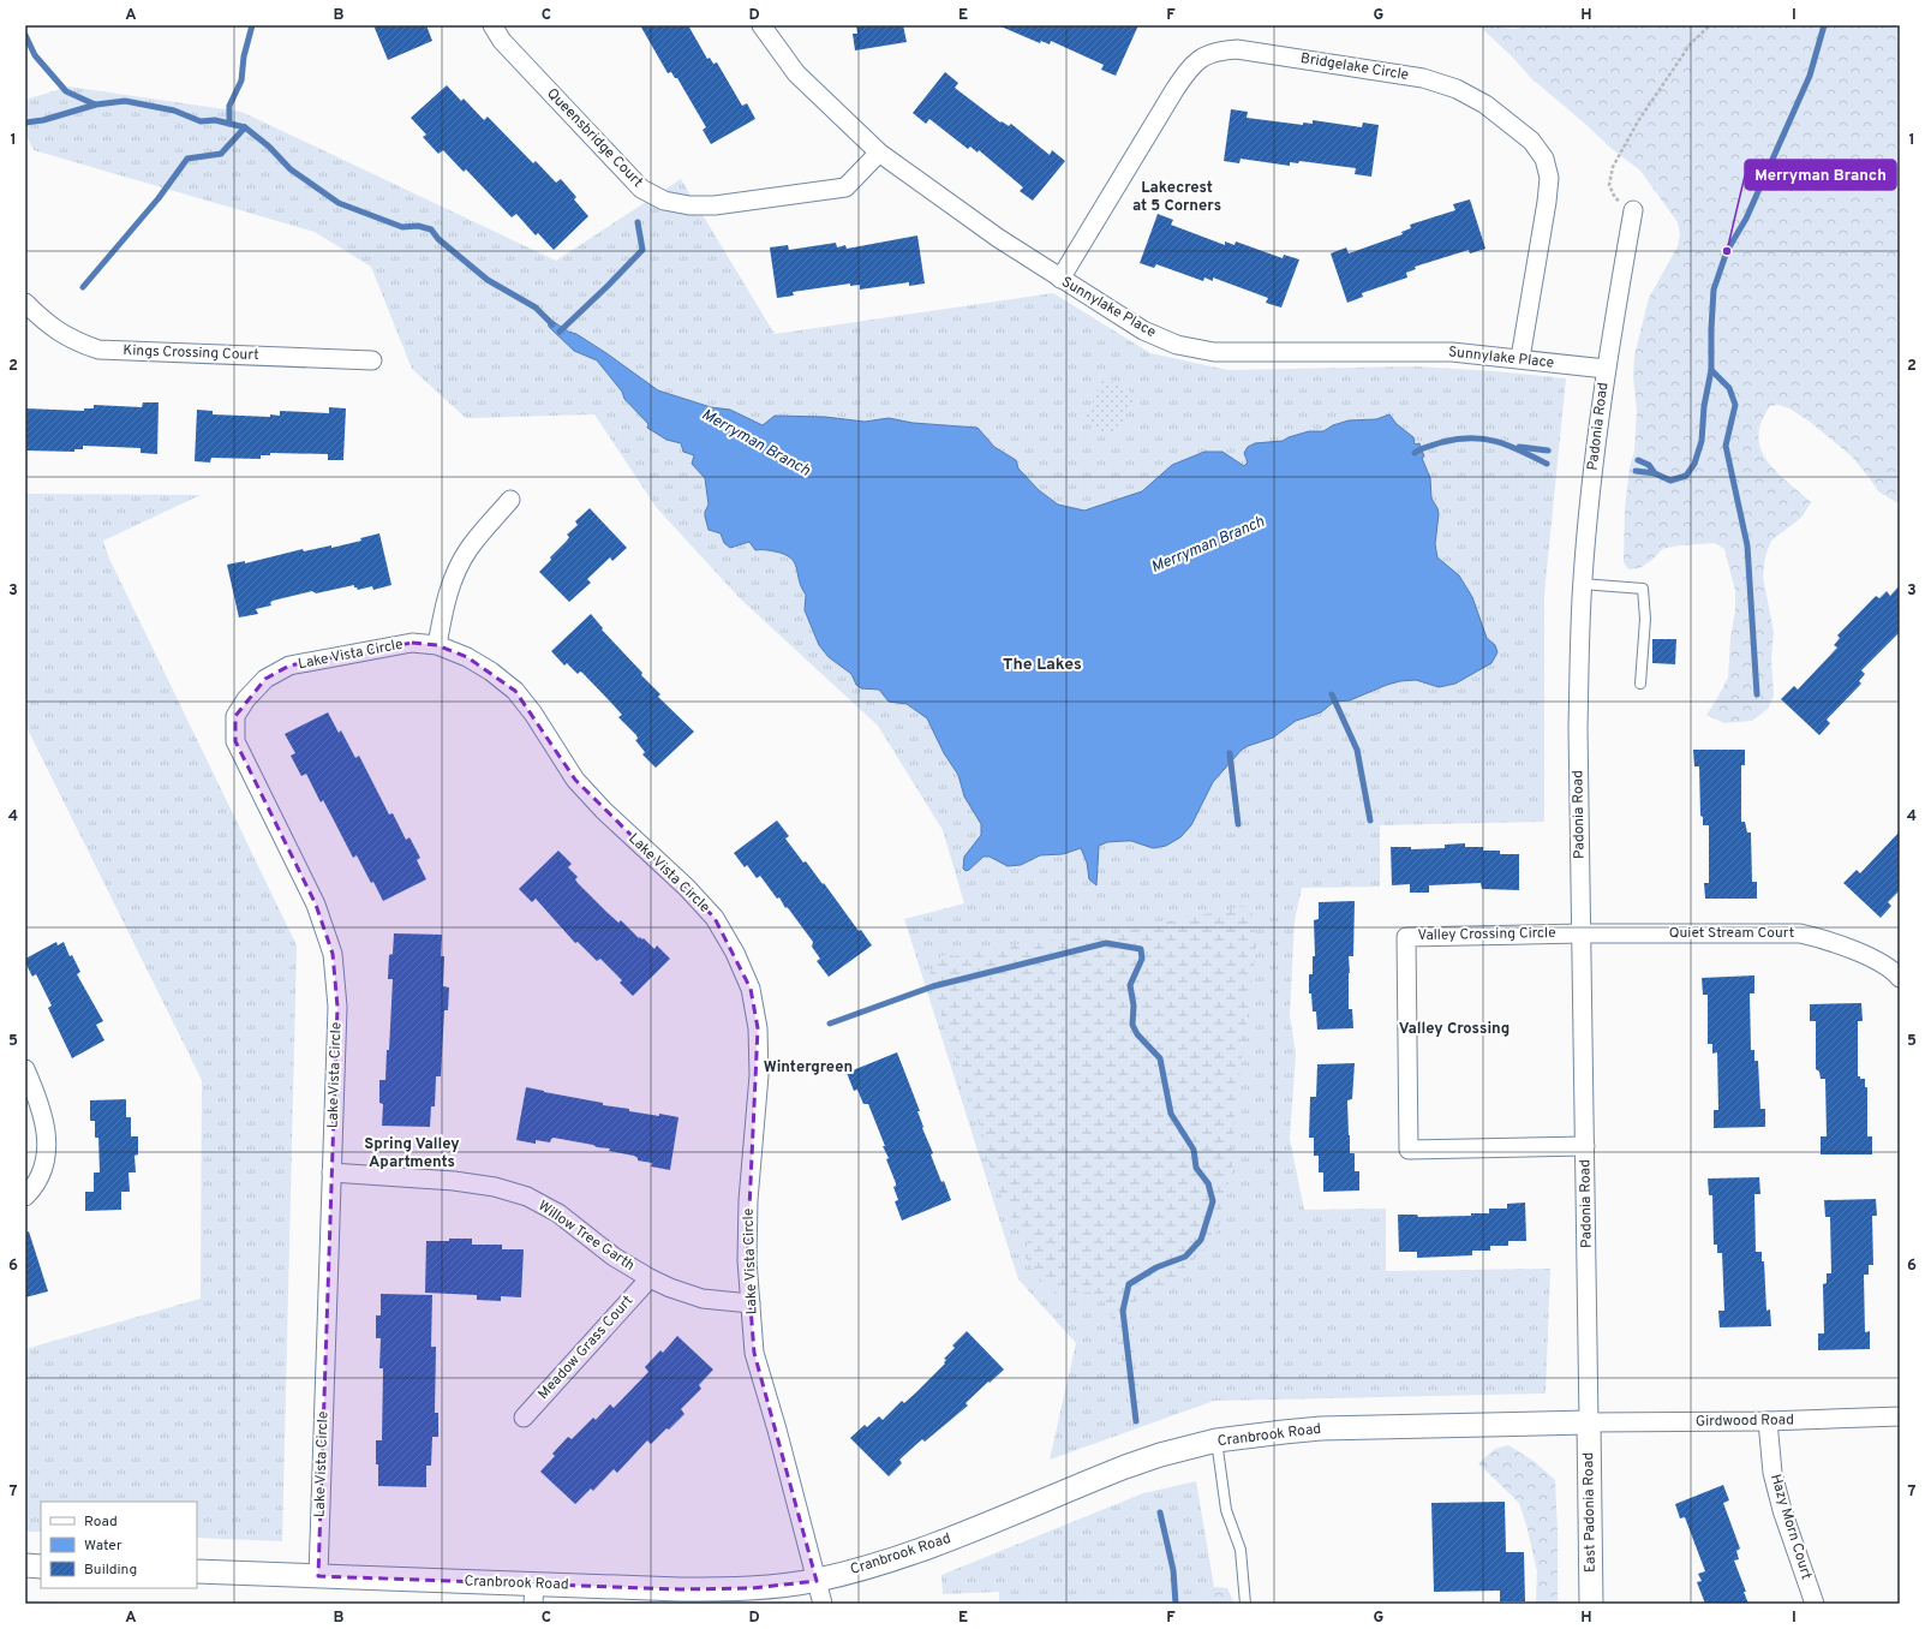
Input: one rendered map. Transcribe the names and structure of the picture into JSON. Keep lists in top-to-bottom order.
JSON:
{
  "streets": {
    "street": [
      "Bridgelake Circle",
      "Queensbridge Court",
      "Sunnylake Place",
      "Kings Crossing Court",
      "Padonia Road",
      "Lake Vista Circle",
      "Quiet Stream Court",
      "Valley Crossing Circle",
      "Willow Tree Garth",
      "Meadow Grass Court",
      "Girdwood Road",
      "Cranbrook Road",
      "East Padonia Road",
      "Hazy Morn Court"
    ]
  },
  "crossings": [
    ["Bridgelake Circle", "Sunnylake Place"],
    ["Queensbridge Court", "Sunnylake Place"],
    ["Sunnylake Place", "Padonia Road"],
    ["Padonia Road", "Quiet Stream Court"],
    ["Padonia Road", "Valley Crossing Circle"],
    ["Padonia Road", "Girdwood Road"],
    ["Padonia Road", "Cranbrook Road"],
    ["Padonia Road", "East Padonia Road"],
    ["Lake Vista Circle", "Willow Tree Garth"],
    ["Lake Vista Circle", "Cranbrook Road"],
    ["Quiet Stream Court", "Valley Crossing Circle"],
    ["Willow Tree Garth", "Meadow Grass Court"],
    ["Girdwood Road", "Cranbrook Road"],
    ["Girdwood Road", "East Padonia Road"],
    ["Girdwood Road", "Hazy Morn Court"],
    ["Cranbrook Road", "East Padonia Road"]
  ],
  "districts": [
    "Lakecrest at 5 Corners",
    "The Lakes",
    "Valley Crossing",
    "Wintergreen",
    "Spring Valley Apartments"
  ],
  "water": ["Merryman Branch"],
  "places": ["Merryman Branch"],
  "legend": ["Road", "Water", "Building"],
  "grid": {
    "columns": [
      "A",
      "B",
      "C",
      "D",
      "E",
      "F",
      "G",
      "H",
      "I"
    ],
    "rows": [
      "1",
      "2",
      "3",
      "4",
      "5",
      "6",
      "7"
    ]
  }
}
